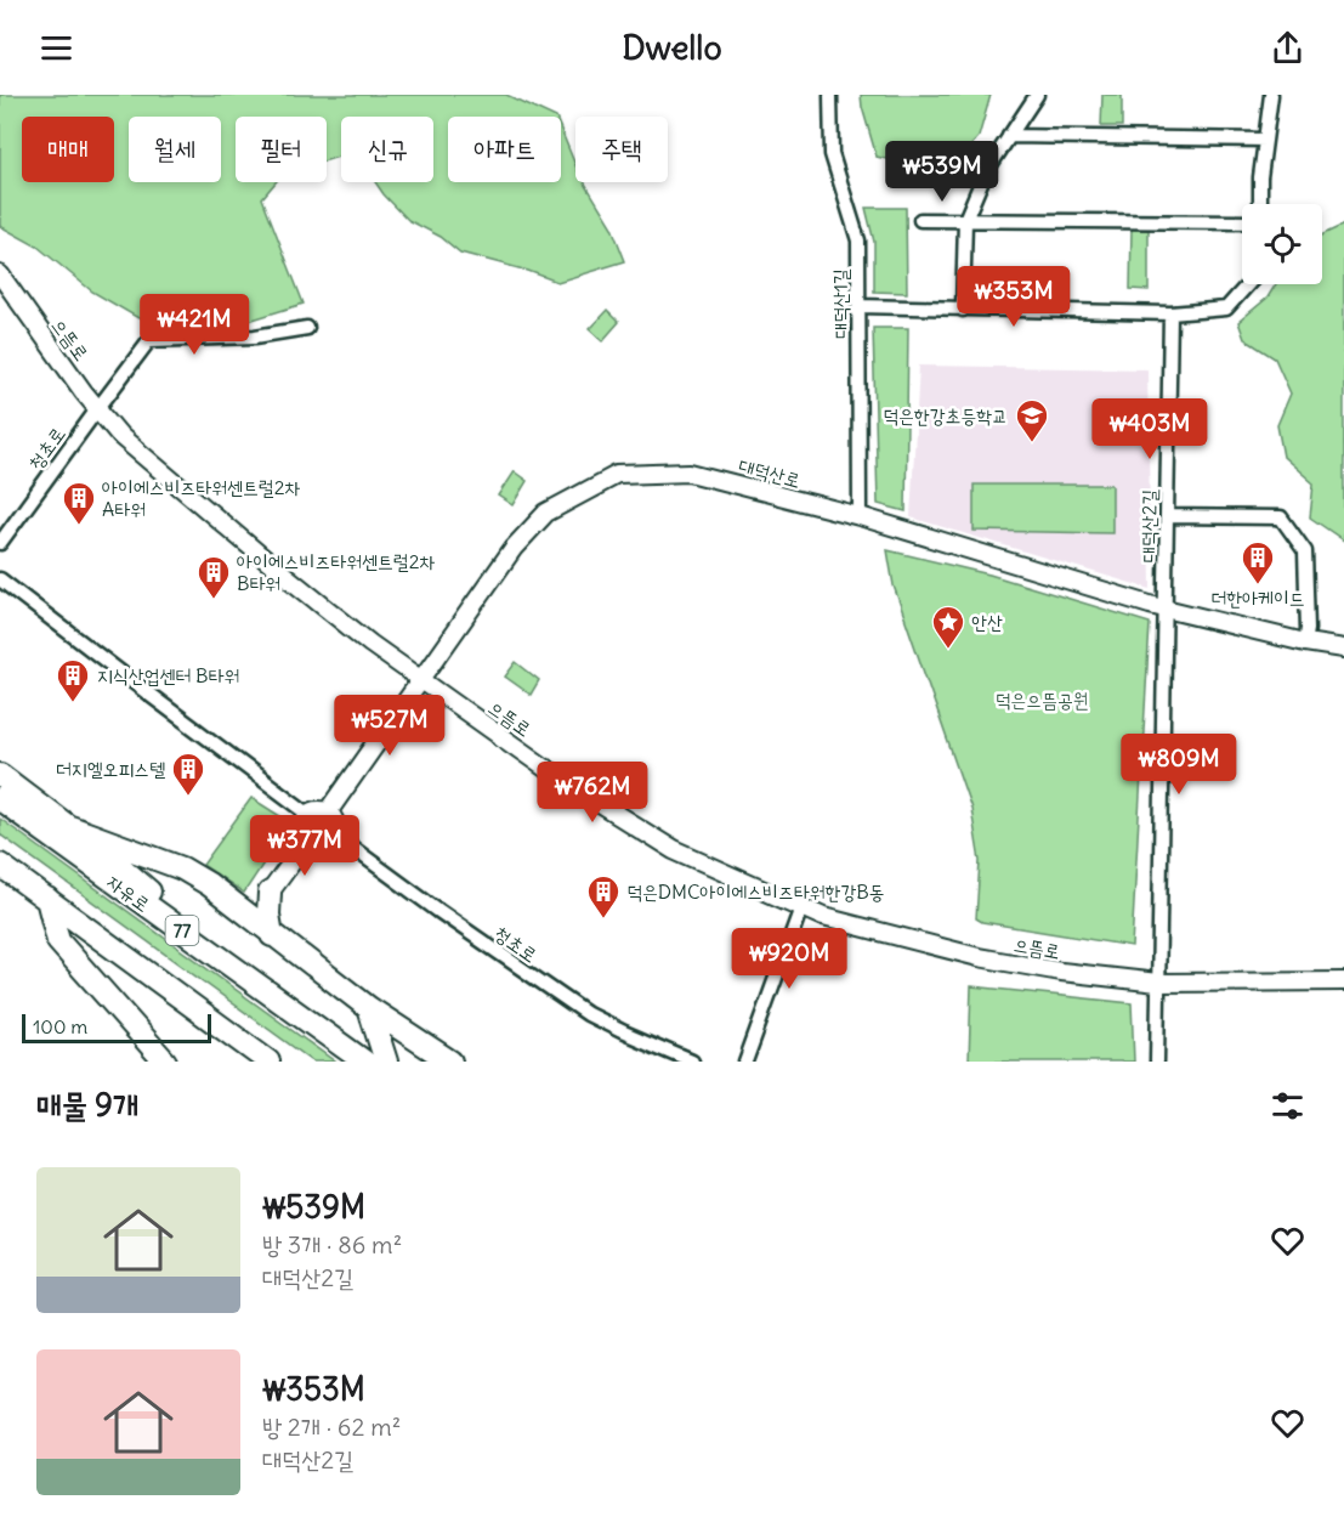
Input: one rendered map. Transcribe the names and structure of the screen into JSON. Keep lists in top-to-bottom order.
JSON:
{
  "streets": {
    "highway": ["자유로", "77"],
    "street": [
      "대덕산1길",
      "으뜸로",
      "청초로",
      "대덕산로",
      "대덕산2길"
    ]
  },
  "crossings": [
    ["대덕산1길", "대덕산로"],
    ["으뜸로", "청초로"],
    ["으뜸로", "대덕산로"],
    ["으뜸로", "대덕산2길"],
    ["청초로", "대덕산로"],
    ["대덕산로", "대덕산2길"]
  ],
  "parks": ["덕은으뜸공원"],
  "places": {
    "school or university": ["덕은한강초등학교"],
    "building": [
      "아이에스비즈타워센트럴2차 A타워",
      "더한아케이드",
      "아이에스비즈타워센트럴2차 B타워",
      "지식산업센터 B타워",
      "더지엘오피스텔",
      "덕은DMC아이에스비즈타워한강B동"
    ],
    "place": ["안산"]
  },
  "scale_bar": "100 m",
  "page": {
    "header": "Dwello",
    "chip": [
      "매매",
      "월세",
      "필터",
      "신규",
      "아파트",
      "주택"
    ],
    "price": [
      "₩539M",
      "₩353M",
      "₩421M",
      "₩403M",
      "₩527M",
      "₩809M",
      "₩762M",
      "₩377M",
      "₩920M"
    ],
    "scale": "100 m",
    "heading": "매물 9개",
    "list": [
      {
        "name": "₩539M",
        "note": "방 3개 · 86 m² · 대덕산2길"
      },
      {
        "name": "₩353M",
        "note": "방 2개 · 62 m² · 대덕산2길"
      }
    ]
  }
}
